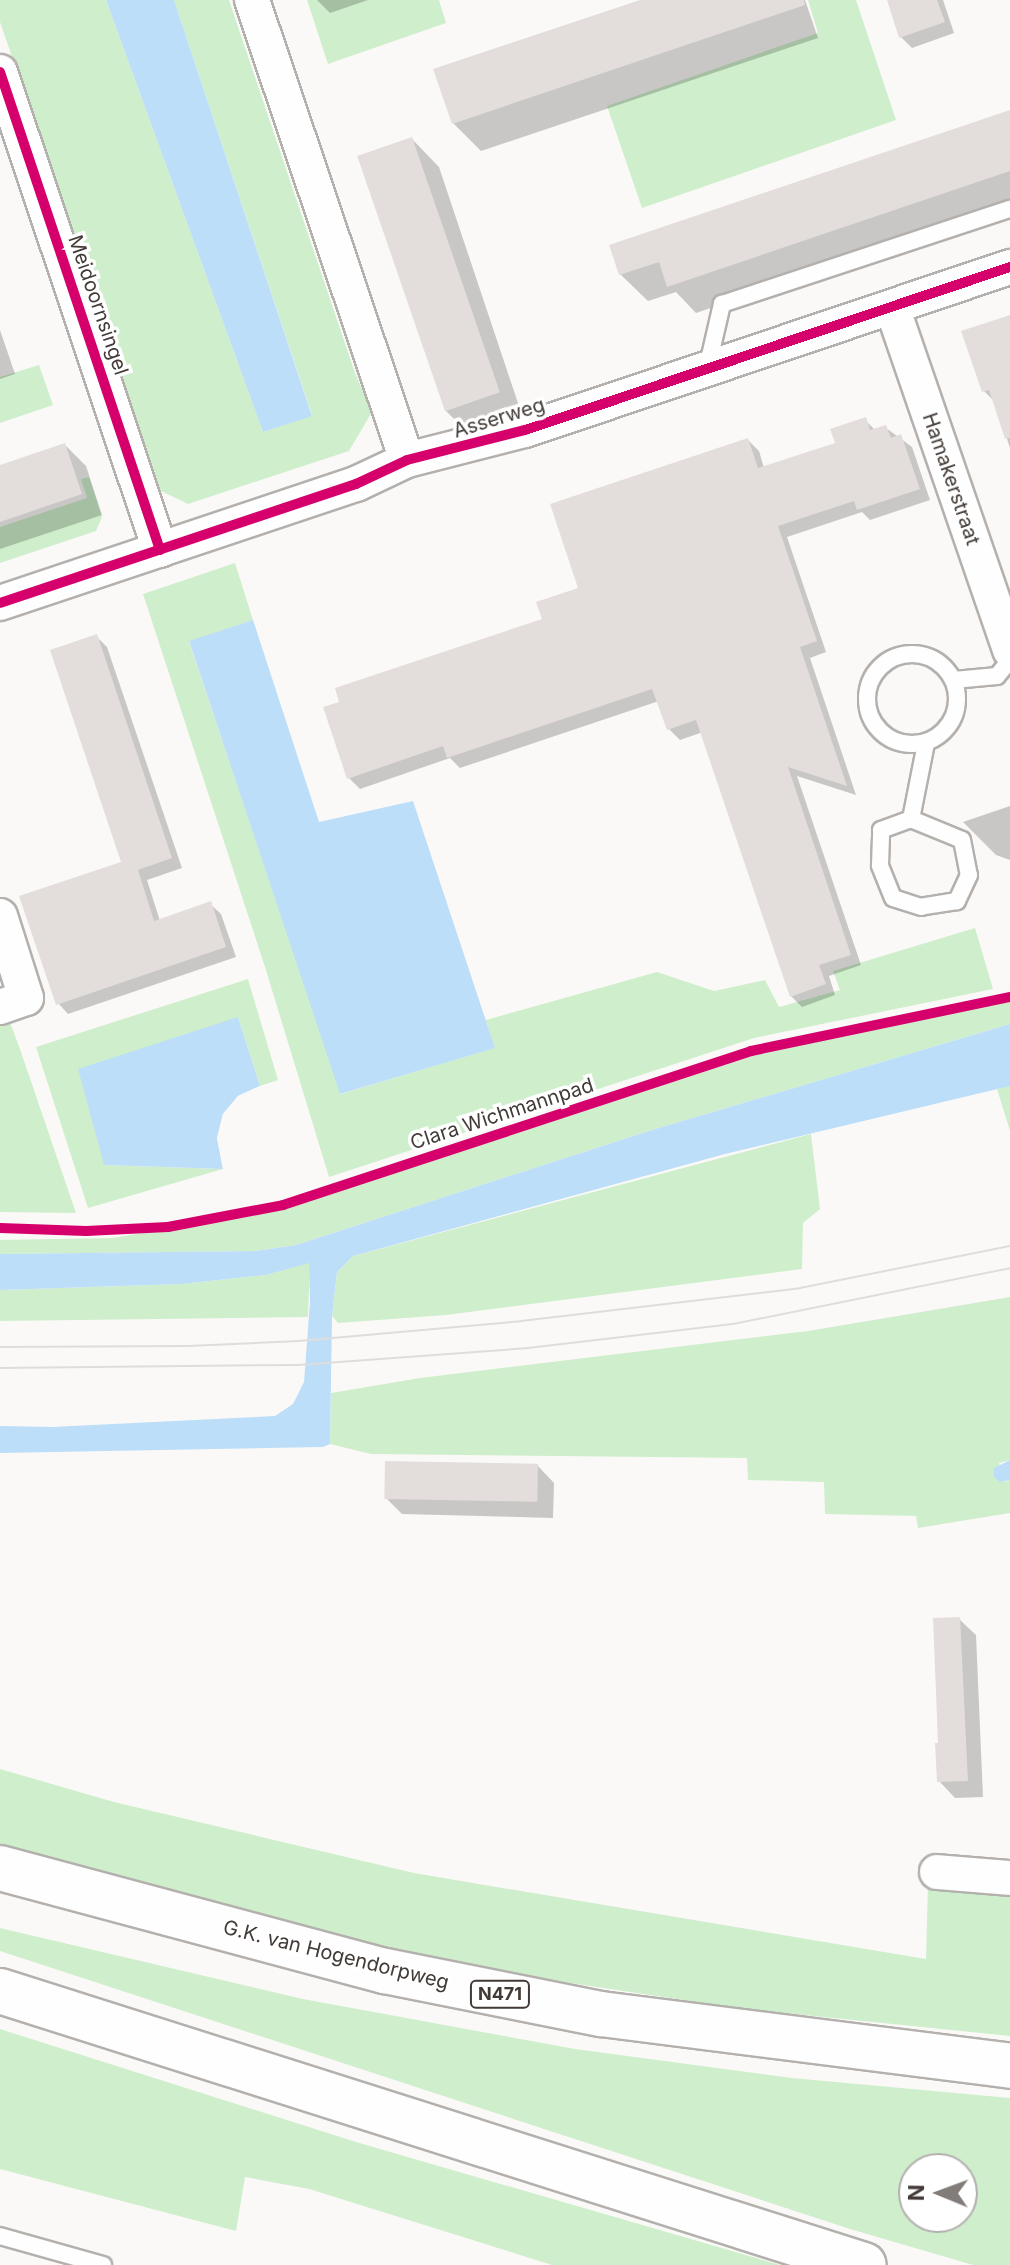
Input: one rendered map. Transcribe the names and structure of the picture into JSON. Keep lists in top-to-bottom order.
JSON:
{
  "streets": {
    "main road": ["G.K. van Hogendorpweg", "N471"],
    "street": ["Meidoornsingel", "Asserweg", "Hamakerstraat"],
    "cycle path": ["Clara Wichmannpad"]
  },
  "crossings": [
    ["Meidoornsingel", "Asserweg"],
    ["Asserweg", "Hamakerstraat"]
  ],
  "north": "left"
}
